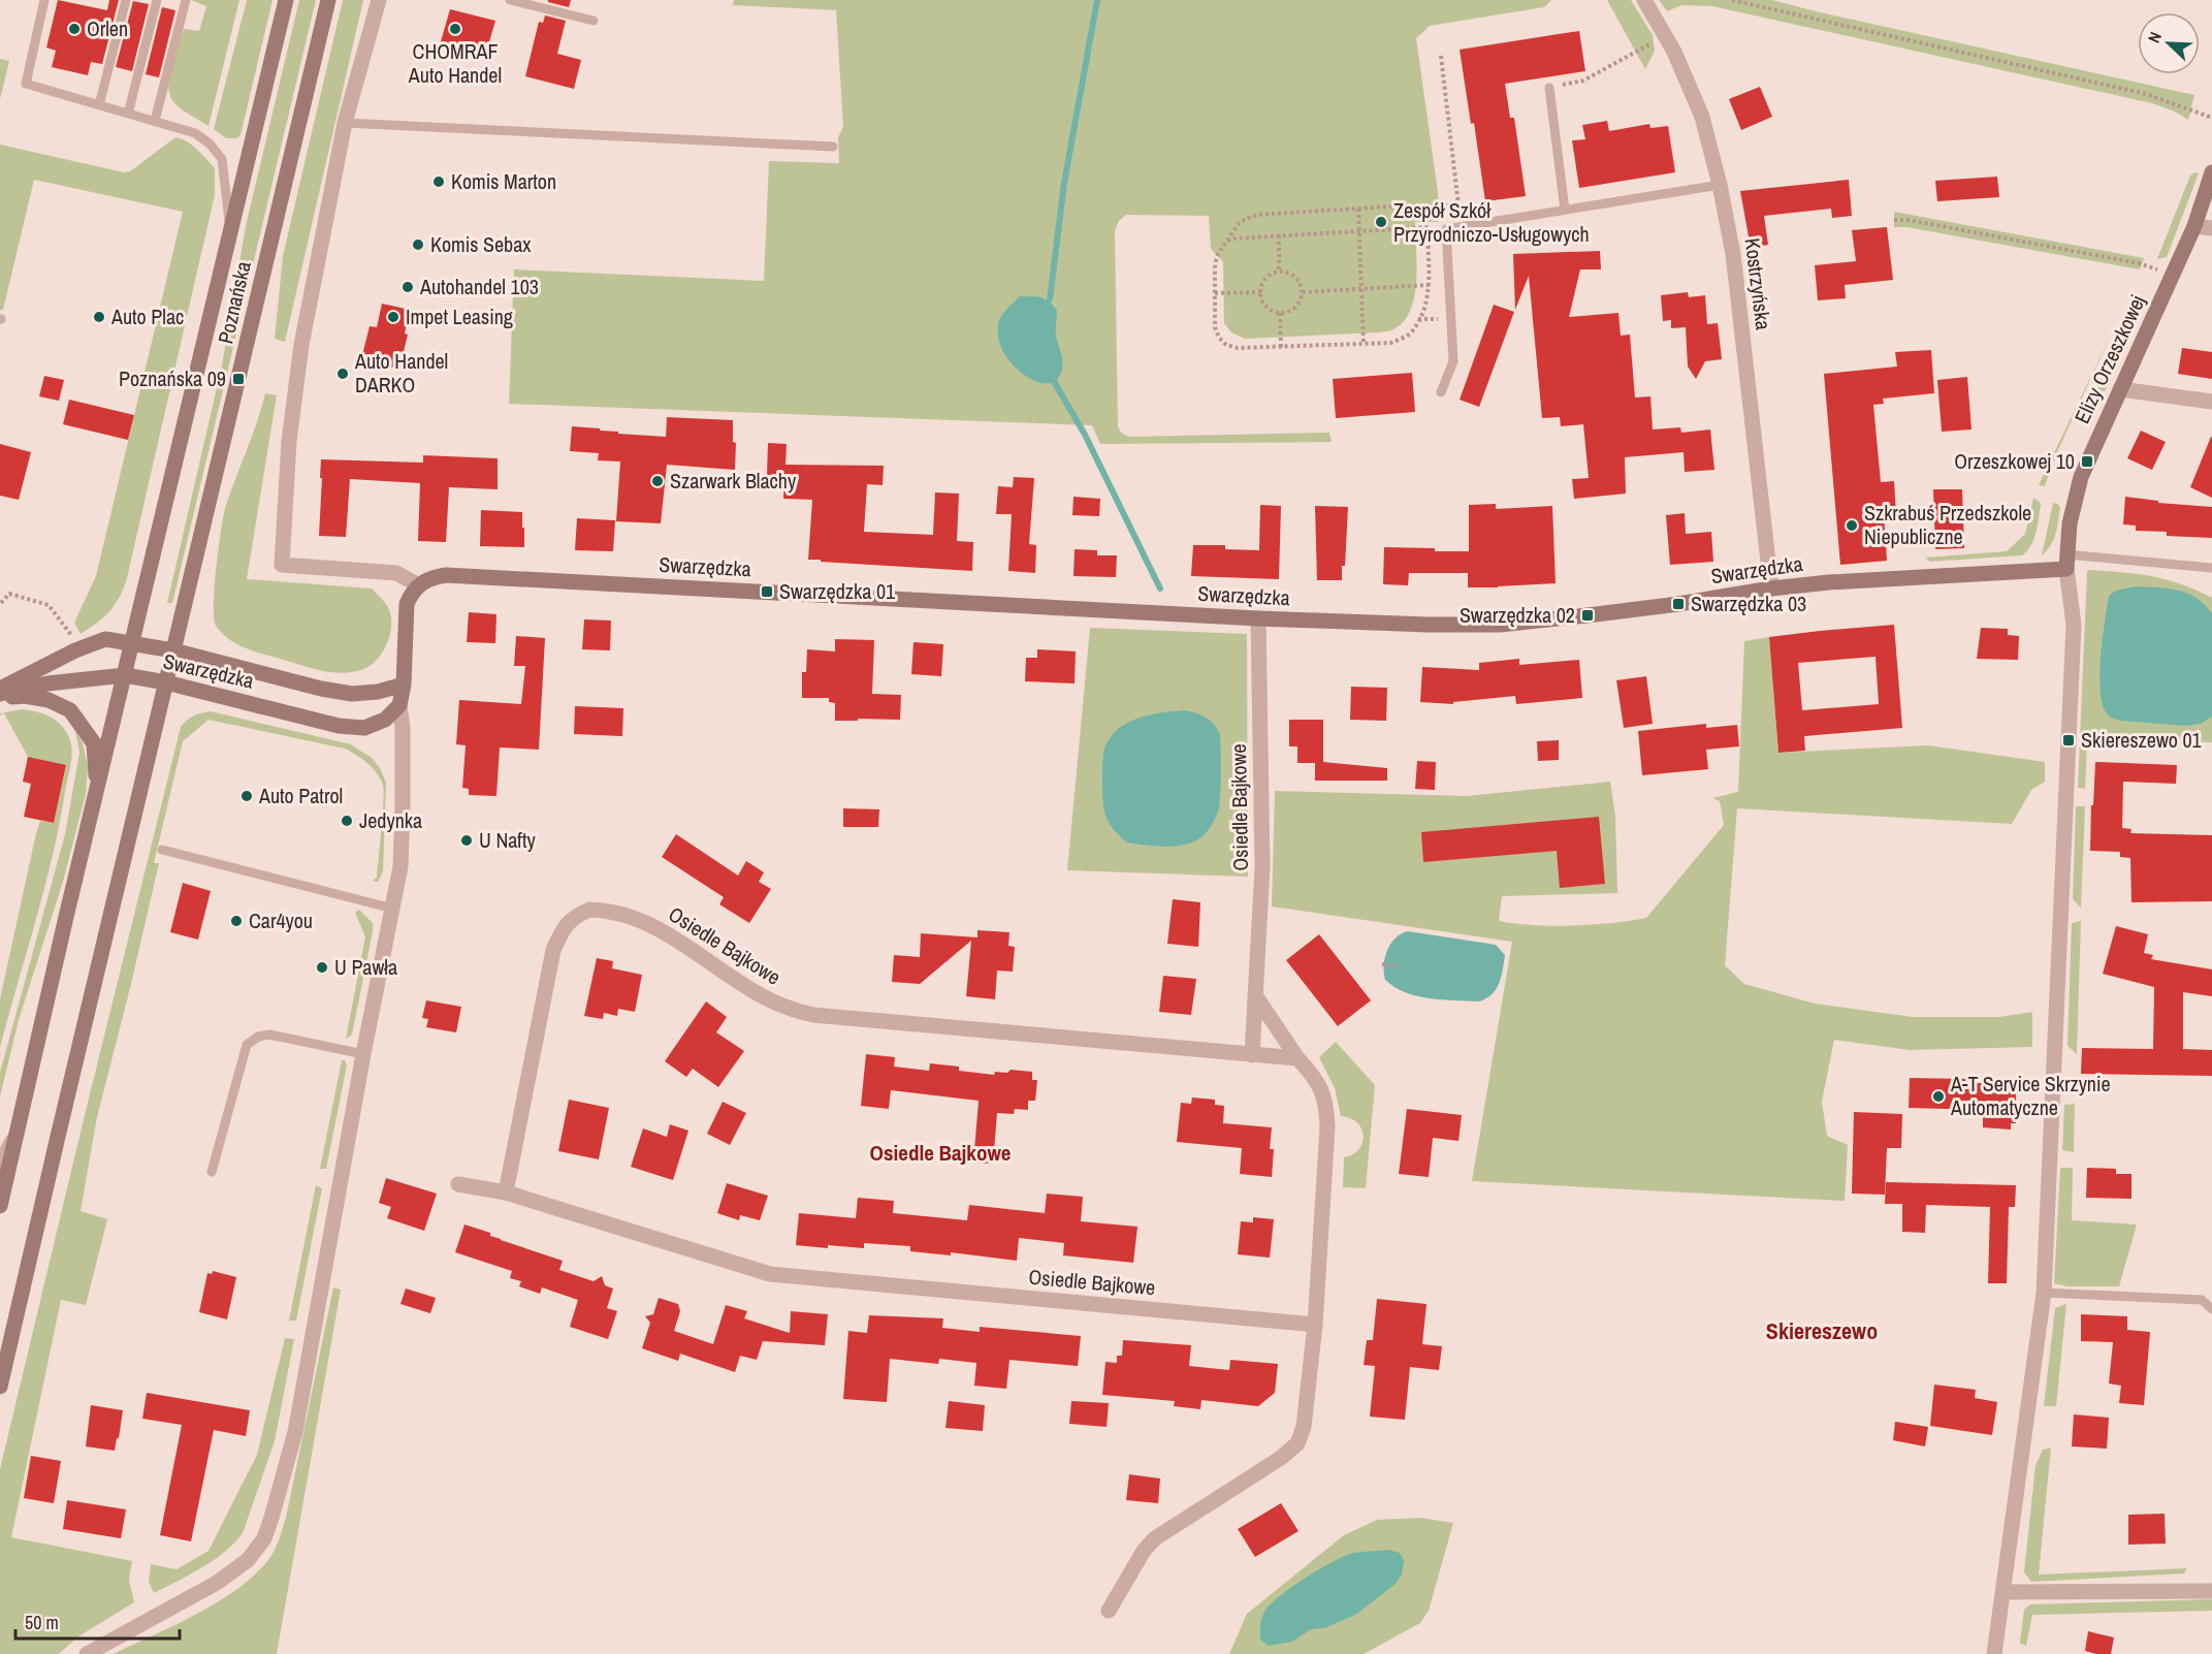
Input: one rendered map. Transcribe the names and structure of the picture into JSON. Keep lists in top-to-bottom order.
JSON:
{
  "streets": {
    "main road": ["Poznańska", "Elizy Orzeszkowej", "Swarzędzka"],
    "street": ["Kostrzyńska", "Osiedle Bajkowe"]
  },
  "crossings": [
    ["Kostrzyńska", "Swarzędzka"],
    ["Poznańska", "Swarzędzka"],
    ["Elizy Orzeszkowej", "Swarzędzka"],
    ["Swarzędzka", "Osiedle Bajkowe"]
  ],
  "districts": ["Osiedle Bajkowe", "Skiereszewo"],
  "places": {
    "other": [
      "Orlen",
      "CHOMRAF Auto Handel",
      "Komis Marton",
      "Zespół Szkół Przyrodniczo-Usługowych",
      "Komis Sebax",
      "Autohandel 103",
      "Auto Plac",
      "Impet Leasing",
      "Auto Handel DARKO",
      "Szarwark Blachy",
      "Szkrabuś Przedszkole Niepubliczne",
      "Auto Patrol",
      "Jedynka",
      "U Nafty",
      "Car4you",
      "U Pawła",
      "A-T Service Skrzynie Automatyczne"
    ],
    "transit": [
      "Poznańska 09",
      "Orzeszkowej 10",
      "Swarzędzka 01",
      "Swarzędzka 03",
      "Swarzędzka 02",
      "Skiereszewo 01"
    ]
  },
  "scale_bar": "50 m",
  "north": "top left"
}
